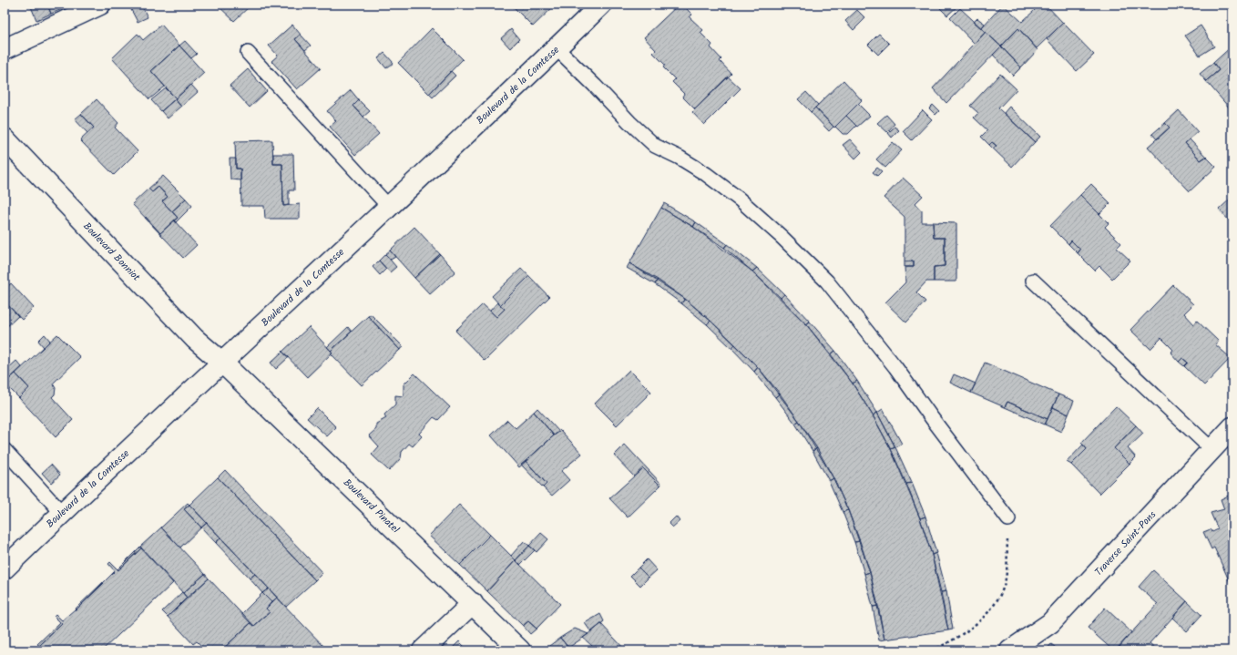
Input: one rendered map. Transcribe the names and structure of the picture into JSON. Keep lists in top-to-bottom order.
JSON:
{
  "streets": {
    "street": [
      "Boulevard de la Comtesse",
      "Boulevard Bonniot",
      "Boulevard Pinatel",
      "Traverse Saint-Pons"
    ]
  },
  "crossings": [
    ["Boulevard de la Comtesse", "Boulevard Bonniot"],
    ["Boulevard de la Comtesse", "Boulevard Pinatel"],
    ["Boulevard Bonniot", "Boulevard Pinatel"]
  ]
}
